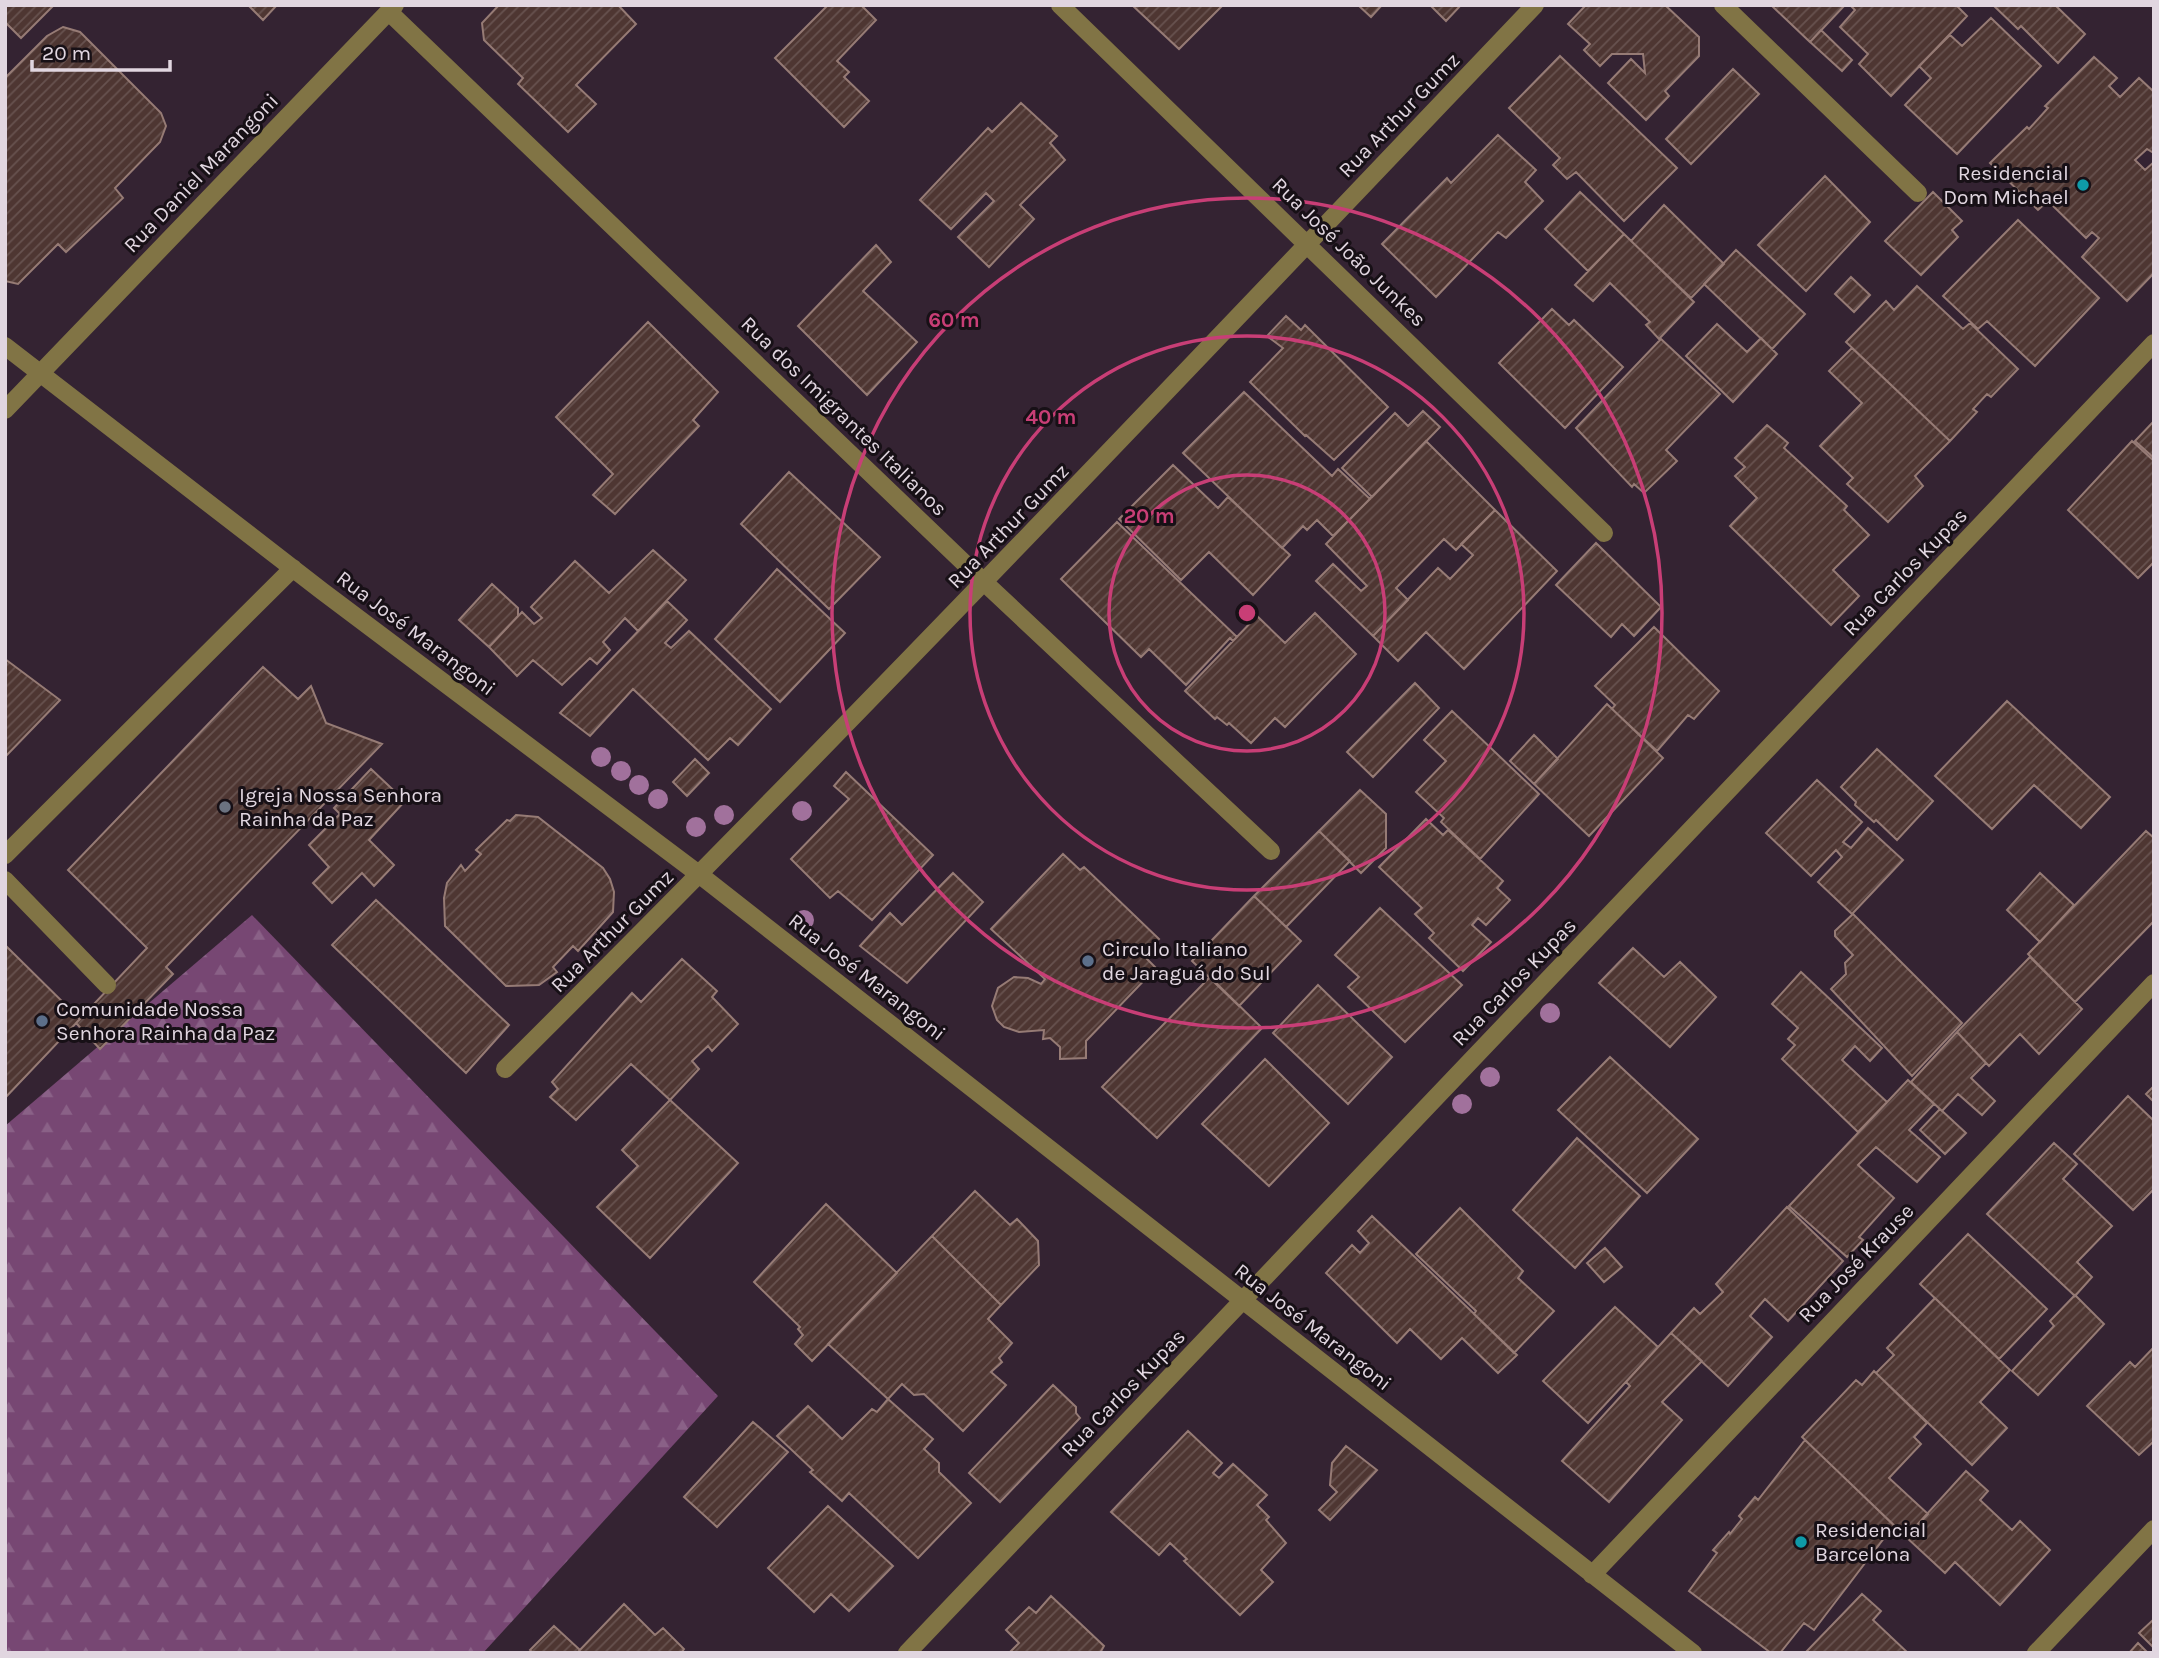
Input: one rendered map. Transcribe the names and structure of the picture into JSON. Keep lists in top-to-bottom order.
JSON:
{
  "streets": {
    "street": [
      "Rua Arthur Gumz",
      "Rua Daniel Marangoni",
      "Rua José João Junkes",
      "Rua dos Imigrantes Italianos",
      "Rua Carlos Kupas",
      "Rua José Marangoni",
      "Rua José Krause"
    ]
  },
  "crossings": [
    ["Rua Arthur Gumz", "Rua José João Junkes"],
    ["Rua Arthur Gumz", "Rua dos Imigrantes Italianos"],
    ["Rua Arthur Gumz", "Rua José Marangoni"],
    ["Rua Daniel Marangoni", "Rua dos Imigrantes Italianos"],
    ["Rua Daniel Marangoni", "Rua José Marangoni"],
    ["Rua Carlos Kupas", "Rua José Marangoni"],
    ["Rua José Marangoni", "Rua José Krause"]
  ],
  "places": [
    "Residencial Dom Michael",
    "Igreja Nossa Senhora Rainha da Paz",
    "Circulo Italiano de Jaraguá do Sul",
    "Comunidade Nossa Senhora Rainha da Paz",
    "Residencial Barcelona"
  ],
  "scale_bar": "20 m",
  "rings": ["60 m", "40 m", "20 m"]
}
